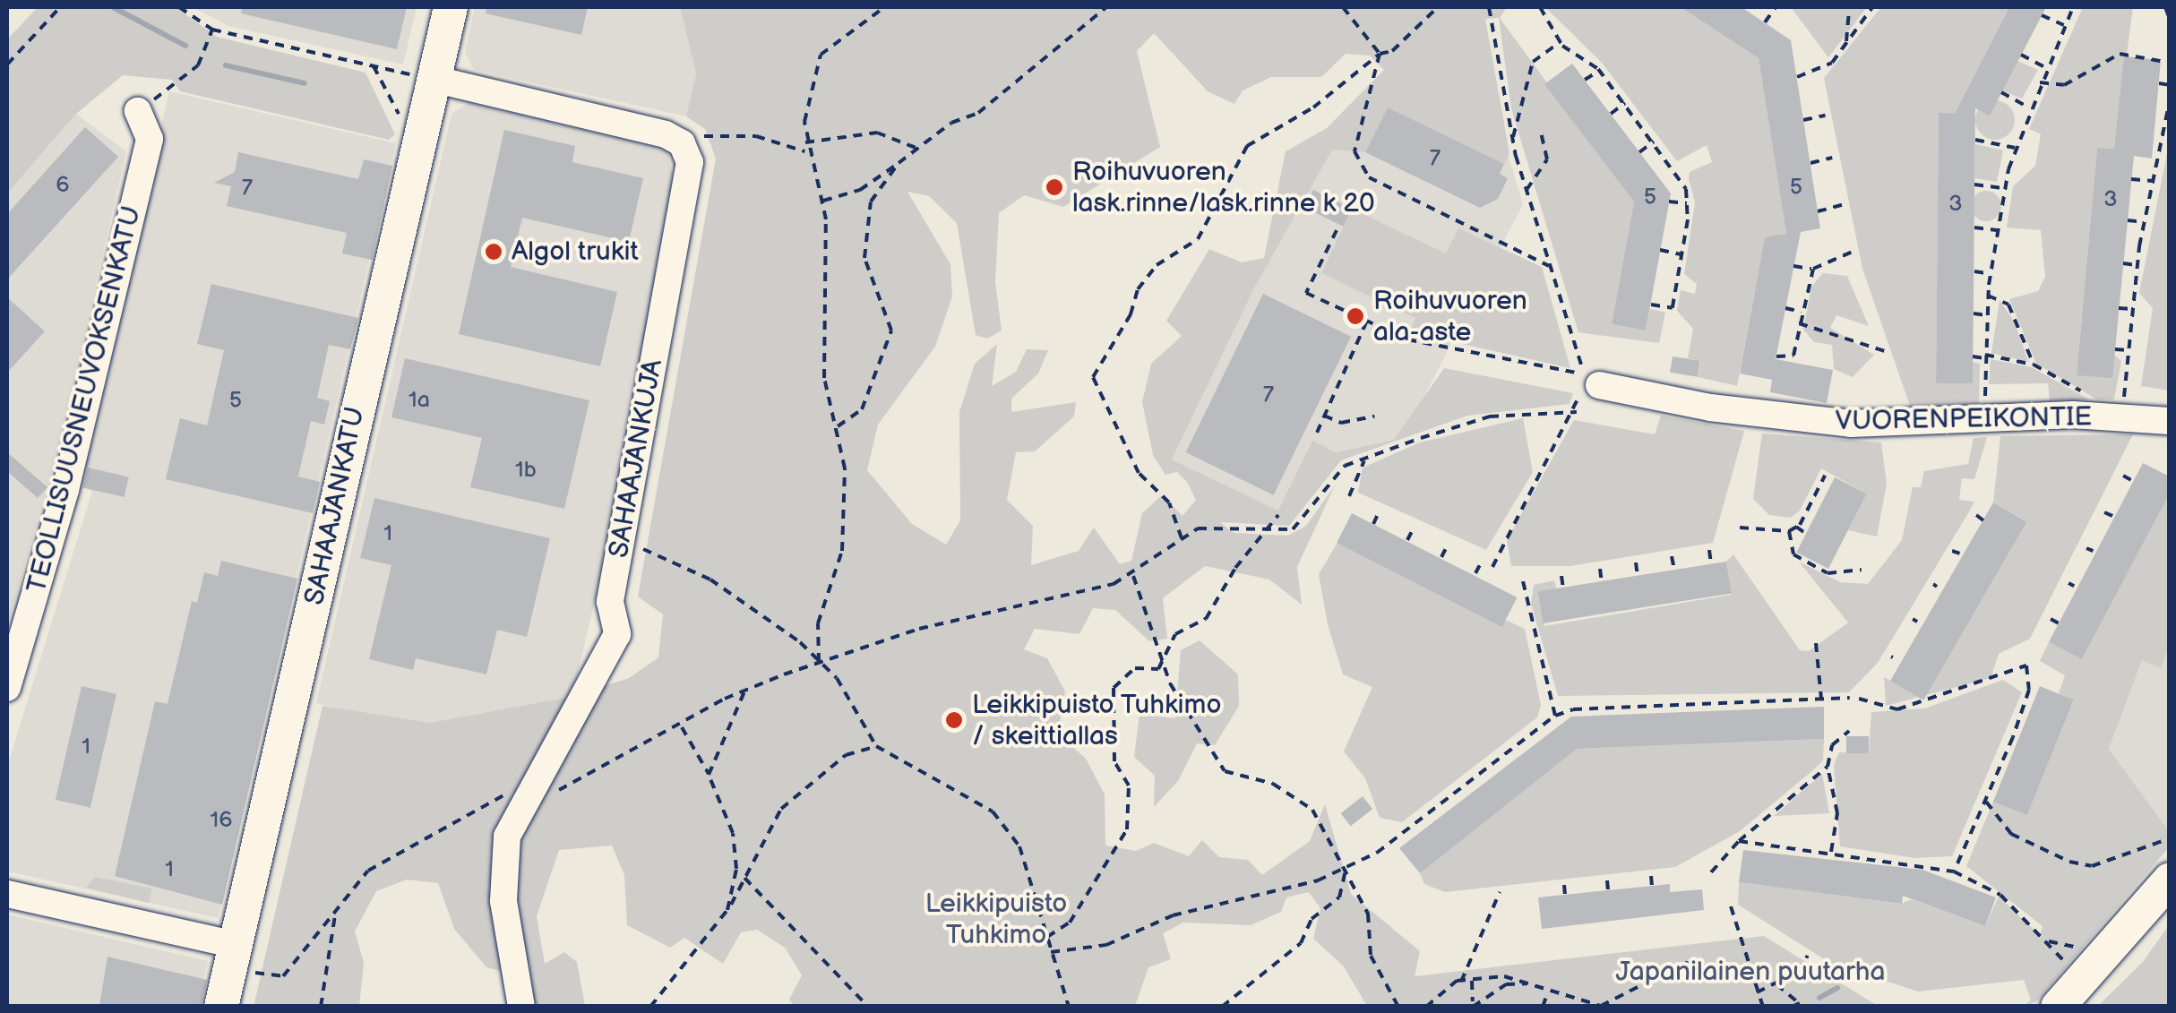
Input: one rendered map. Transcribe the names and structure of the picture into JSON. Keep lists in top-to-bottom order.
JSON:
{
  "streets": {
    "main road": ["SAHAAJANKATU"],
    "street": ["TEOLLISUUSNEUVOKSENKATU", "VUORENPEIKONTIE", "SAHAAJANKUJA"]
  },
  "crossings": [
    ["SAHAAJANKUJA", "SAHAAJANKATU"]
  ],
  "parks": ["Leikkipuisto Tuhkimo", "Japanilainen puutarha"],
  "places": [
    "Roihuvuoren lask.rinne/lask.rinne k 20",
    "Algol trukit",
    "Roihuvuoren ala-aste",
    "Leikkipuisto Tuhkimo / skeittiallas"
  ],
  "house_numbers": [
    "7",
    "6",
    "5",
    "7",
    "5",
    "3",
    "3",
    "7",
    "5",
    "1a",
    "1b",
    "1",
    "1",
    "16",
    "1"
  ]
}
